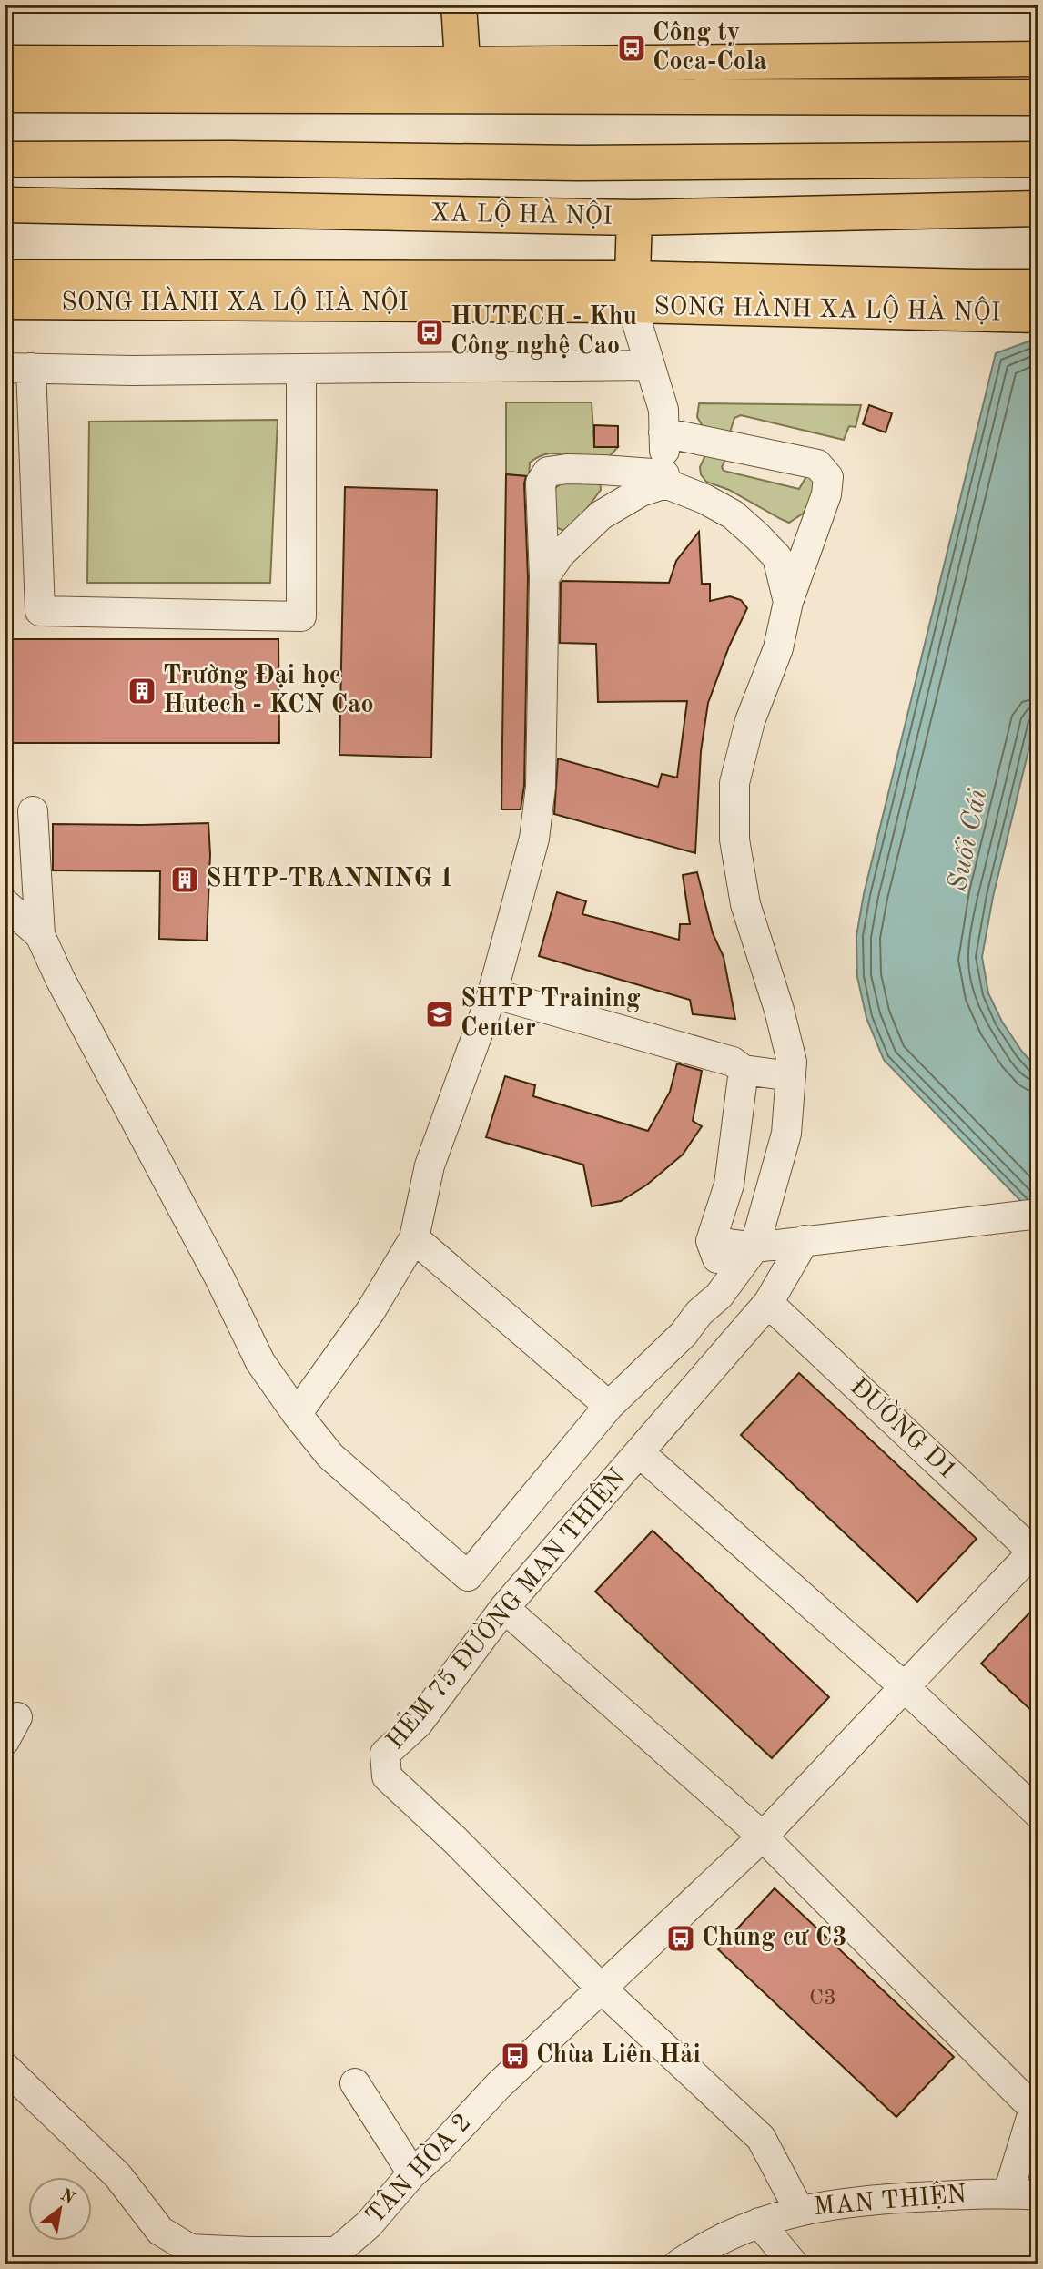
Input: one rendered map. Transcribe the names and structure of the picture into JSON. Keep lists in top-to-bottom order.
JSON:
{
  "streets": {
    "main road": ["XA LỘ HÀ NỘI", "SONG HÀNH XA LỘ HÀ NỘI"],
    "street": [
      "ĐƯỜNG D1",
      "HẺM 75 ĐƯỜNG MAN THIỆN",
      "TÂN HÒA 2",
      "MAN THIỆN"
    ]
  },
  "crossings": [
    ["ĐƯỜNG D1", "HẺM 75 ĐƯỜNG MAN THIỆN"],
    ["ĐƯỜNG D1", "TÂN HÒA 2"],
    ["HẺM 75 ĐƯỜNG MAN THIỆN", "TÂN HÒA 2"]
  ],
  "water": ["Suối Cái"],
  "places": {
    "bus stop": [
      "Công ty Coca-Cola",
      "HUTECH - Khu Công nghệ Cao",
      "Chung cư C3",
      "Chùa Liên Hải"
    ],
    "building": ["Trường Đại học Hutech - KCN Cao", "SHTP-TRANNING 1"],
    "school or university": ["SHTP Training Center"]
  },
  "house_numbers": ["C3"],
  "north": "top right"
}
